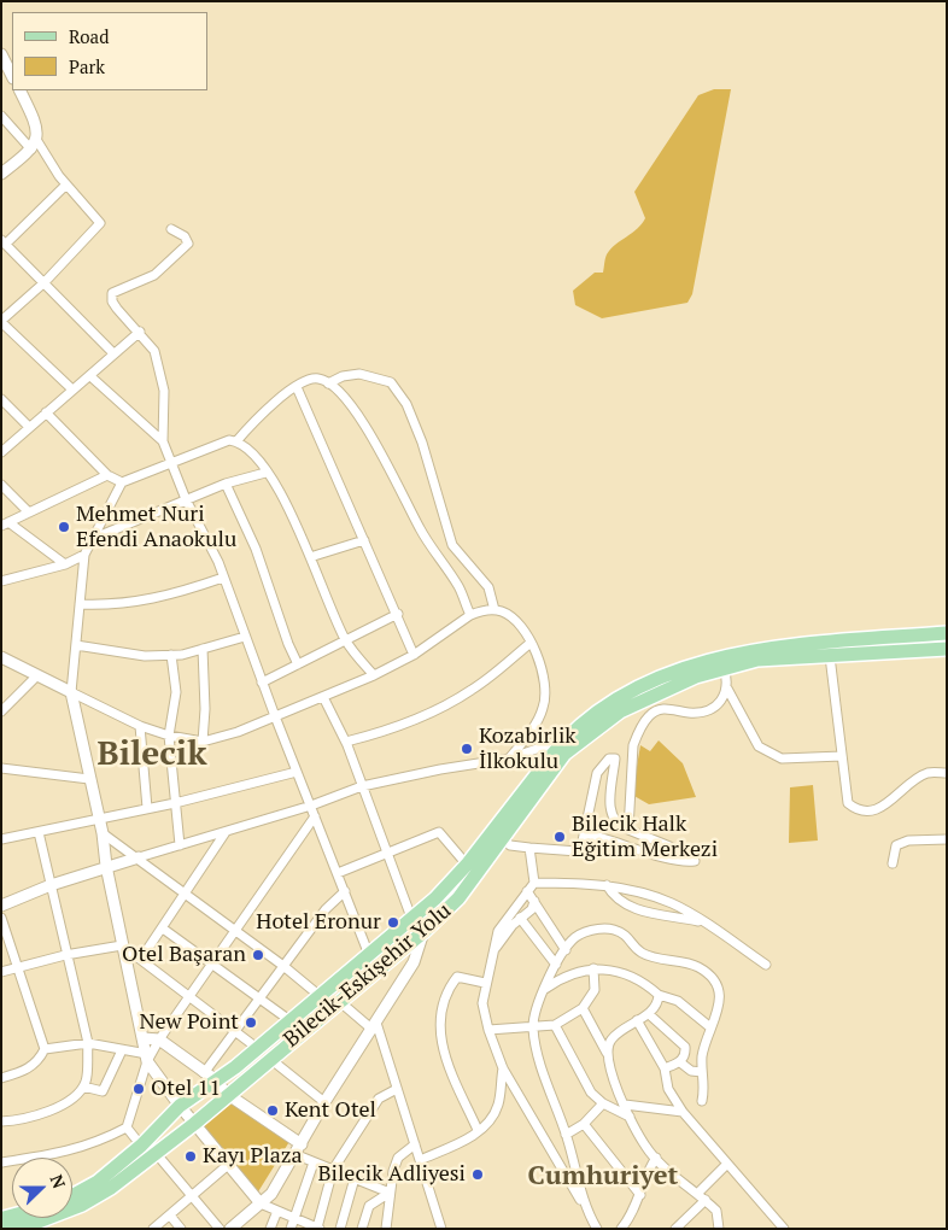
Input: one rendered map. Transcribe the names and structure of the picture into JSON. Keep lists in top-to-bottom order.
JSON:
{
  "streets": {
    "main road": ["Bilecik-Eskişehir Yolu"]
  },
  "districts": ["Bilecik", "Cumhuriyet"],
  "places": [
    "Mehmet Nuri Efendi Anaokulu",
    "Kozabirlik İlkokulu",
    "Bilecik Halk Eğitim Merkezi",
    "Hotel Eronur",
    "Otel Başaran",
    "New Point",
    "Otel 11",
    "Kent Otel",
    "Kayı Plaza",
    "Bilecik Adliyesi"
  ],
  "legend": ["Road", "Park"],
  "north": "right"
}
